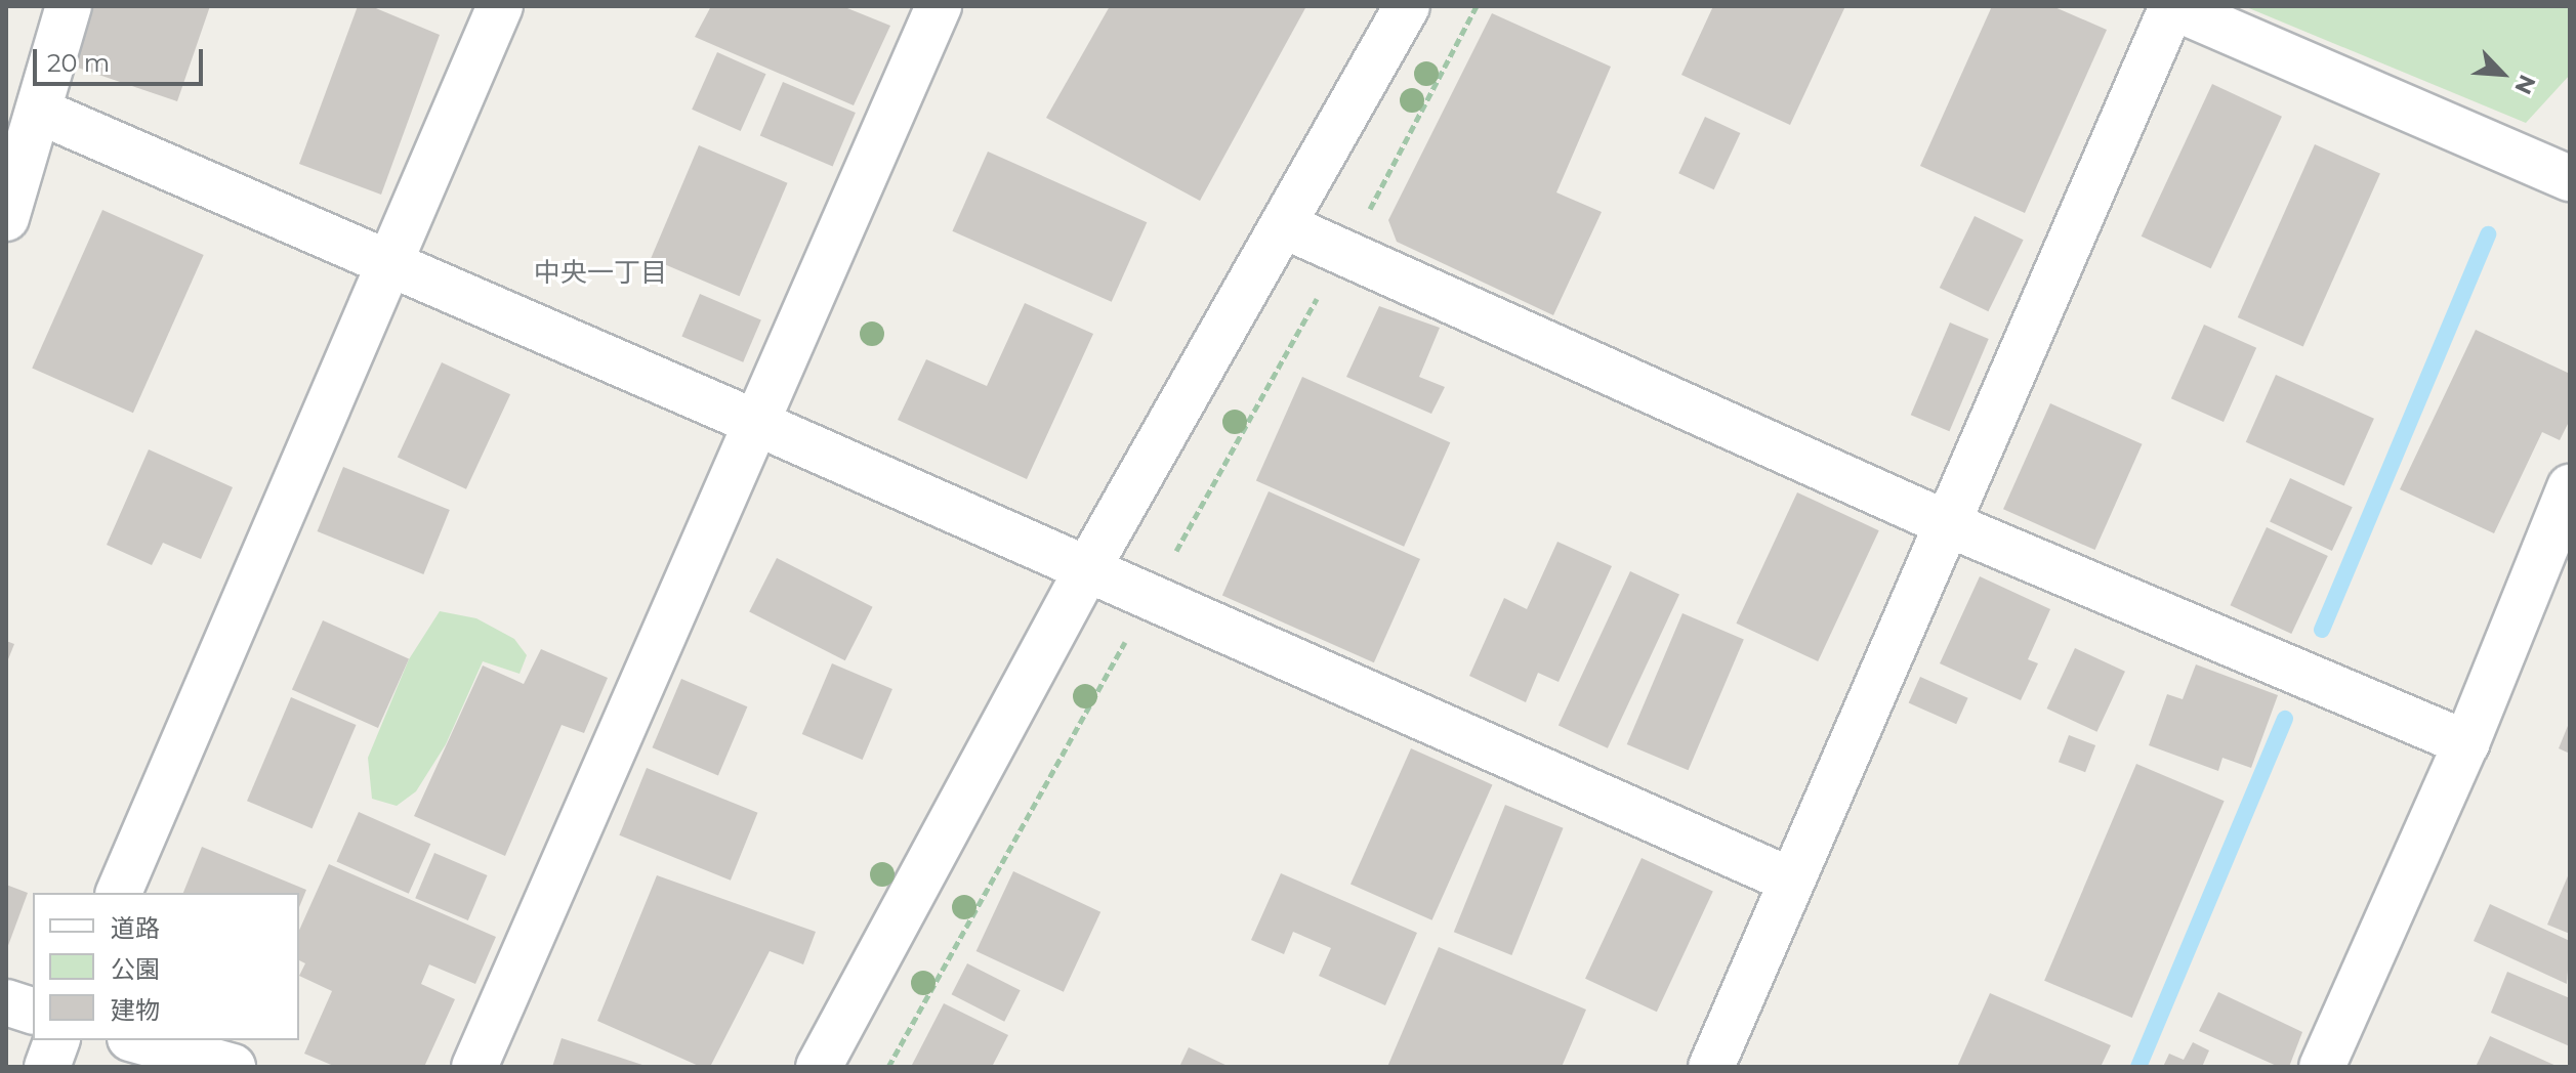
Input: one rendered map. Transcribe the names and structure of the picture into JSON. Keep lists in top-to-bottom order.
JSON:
{
  "districts": ["中央一丁目"],
  "legend": ["道路", "公園", "建物"],
  "scale_bar": "20 m",
  "north": "bottom right"
}
